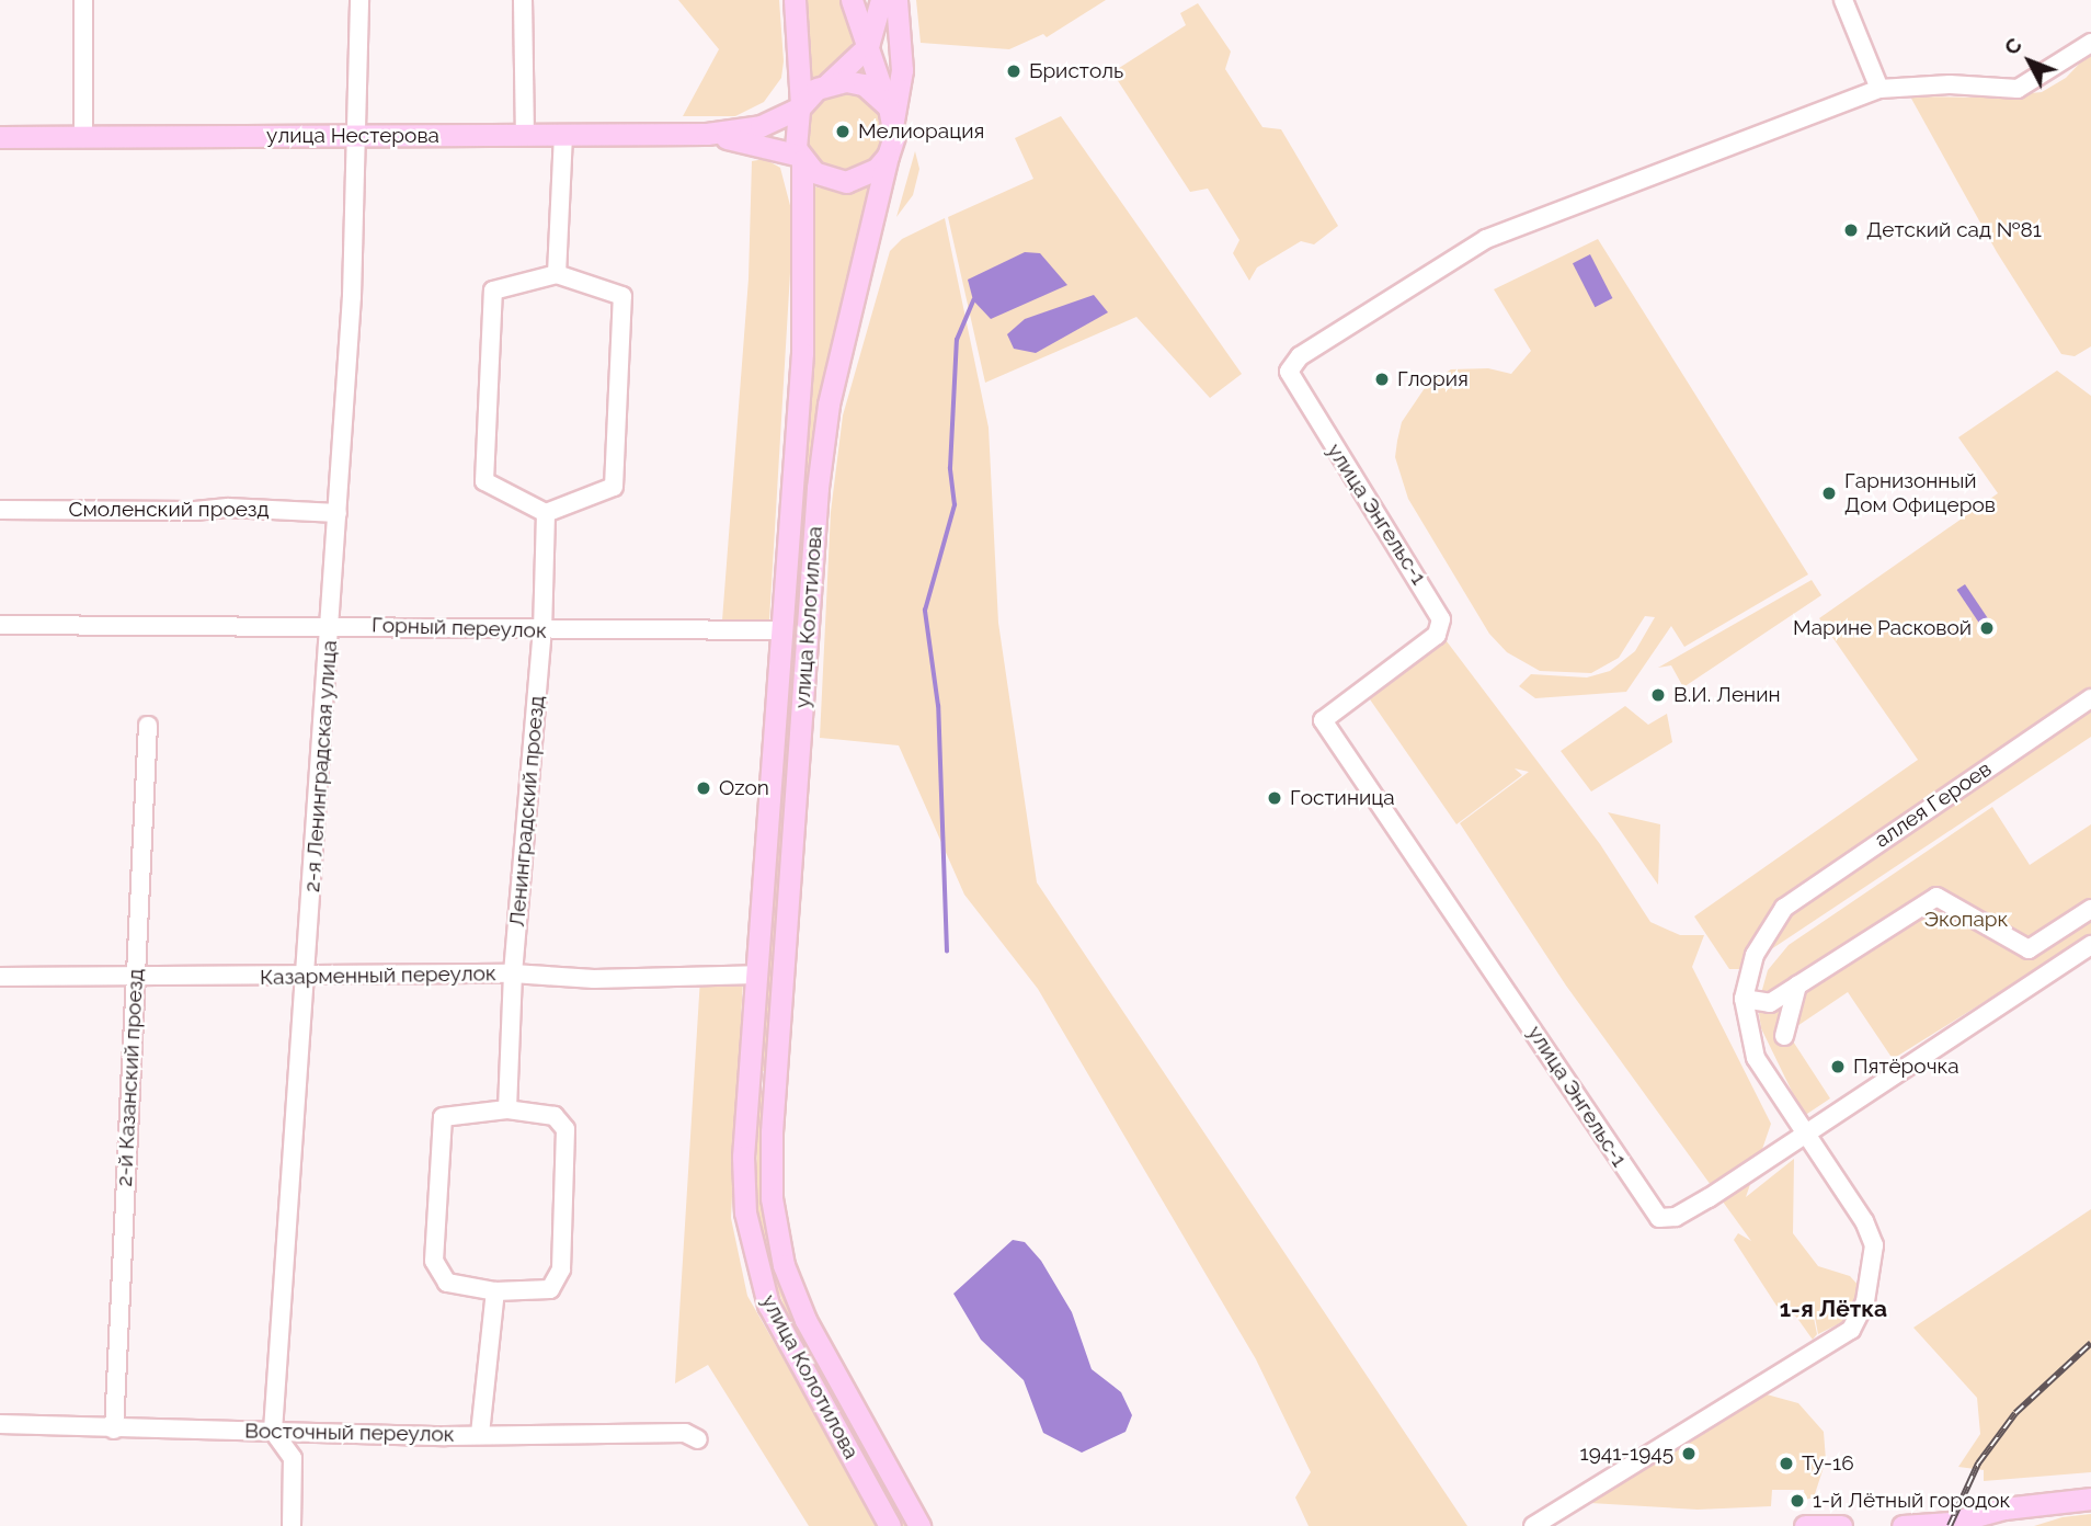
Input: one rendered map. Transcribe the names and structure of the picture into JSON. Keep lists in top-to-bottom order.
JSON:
{
  "streets": {
    "main road": ["улица Нестерова", "улица Колотилова"],
    "street": [
      "Смоленский проезд",
      "улица Энгельс-1",
      "Горный переулок",
      "2-я Ленинградская улица",
      "аллея Героев",
      "Ленинградский проезд",
      "Казарменный переулок",
      "2-й Казанский проезд",
      "Восточный переулок"
    ]
  },
  "crossings": [
    ["улица Нестерова", "улица Колотилова"],
    ["улица Нестерова", "2-я Ленинградская улица"],
    ["Смоленский проезд", "2-я Ленинградская улица"],
    ["улица Колотилова", "Горный переулок"],
    ["улица Колотилова", "Казарменный переулок"],
    ["Горный переулок", "2-я Ленинградская улица"],
    ["Горный переулок", "Ленинградский проезд"],
    ["2-я Ленинградская улица", "Казарменный переулок"],
    ["2-я Ленинградская улица", "Восточный переулок"],
    ["Ленинградский проезд", "Казарменный переулок"],
    ["Казарменный переулок", "2-й Казанский проезд"],
    ["2-й Казанский проезд", "Восточный переулок"]
  ],
  "districts": ["1-я Лётка"],
  "parks": ["Экопарк"],
  "places": [
    "Бристоль",
    "Мелиорация",
    "Детский сад №81",
    "Глория",
    "Гарнизонный Дом Офицеров",
    "Марине Расковой",
    "В.И. Ленин",
    "Ozon",
    "Гостиница",
    "Пятёрочка",
    "1941-1945",
    "Ту-16",
    "1-й Лётный городок"
  ],
  "north": "top left"
}
